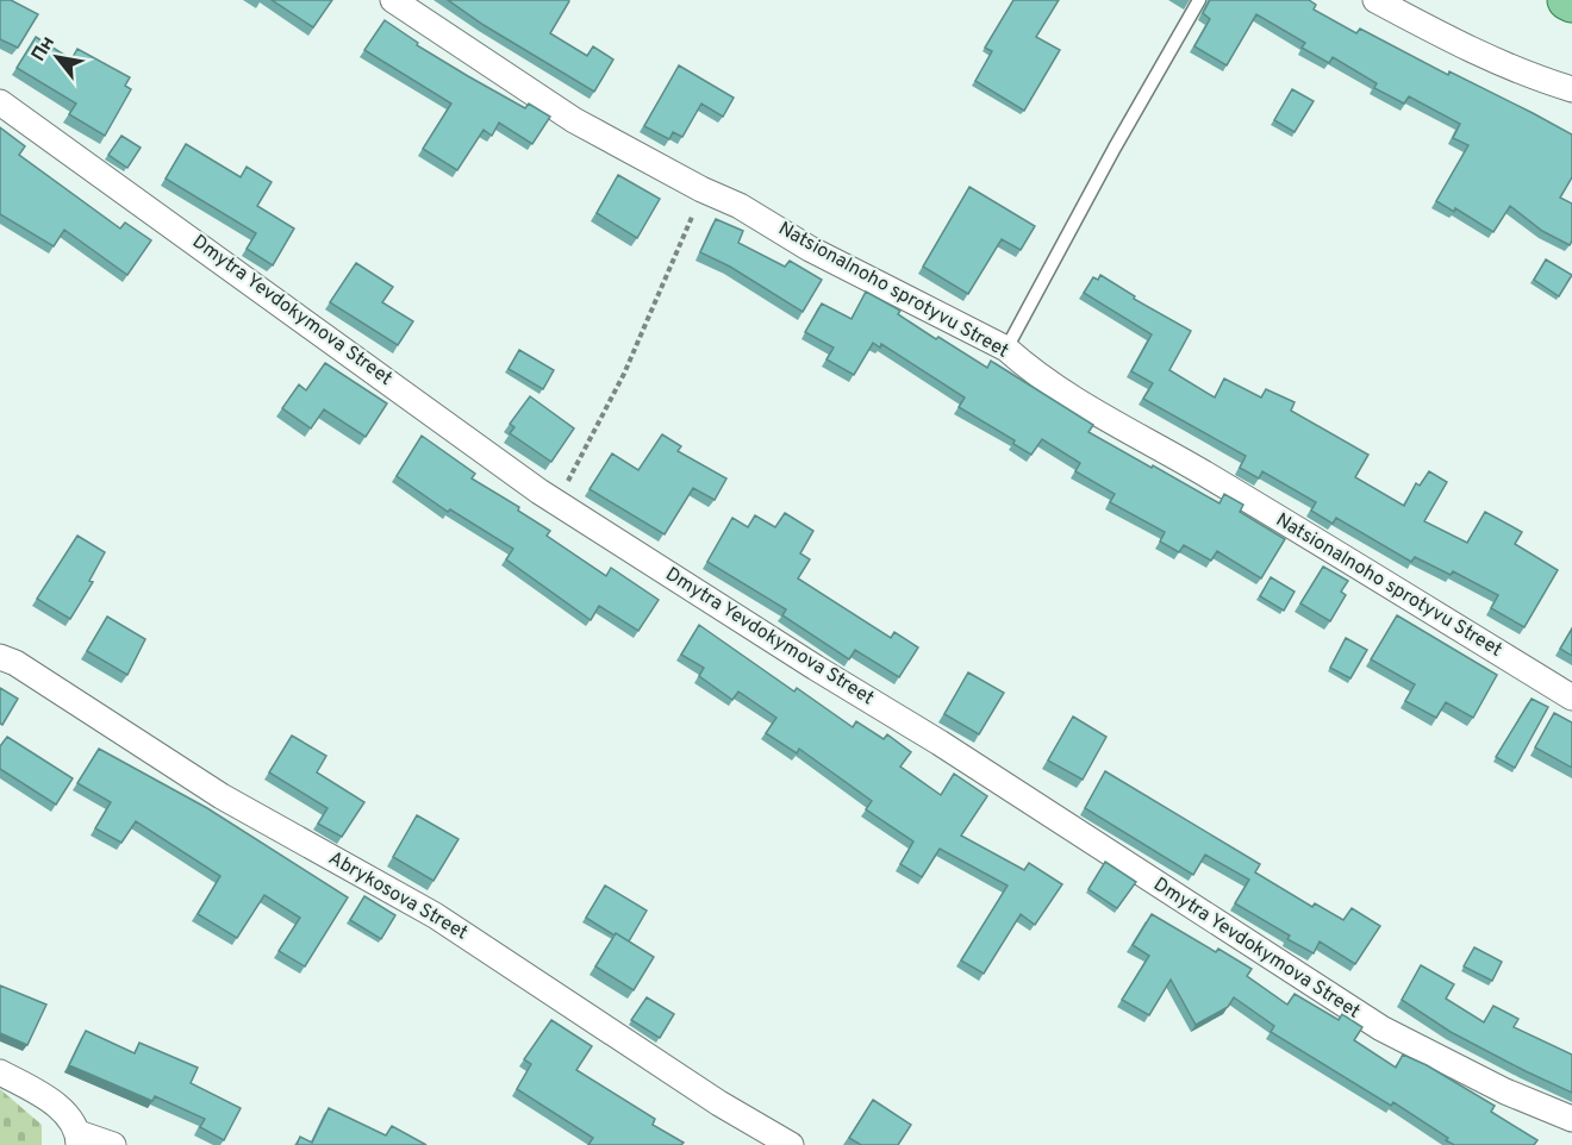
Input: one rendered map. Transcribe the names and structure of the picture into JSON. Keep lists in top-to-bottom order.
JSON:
{
  "streets": {
    "street": ["Natsionalnoho sprotyvu Street", "Dmytra Yevdokymova Street", "Abrykosova Street"]
  },
  "north": "top left"
}
